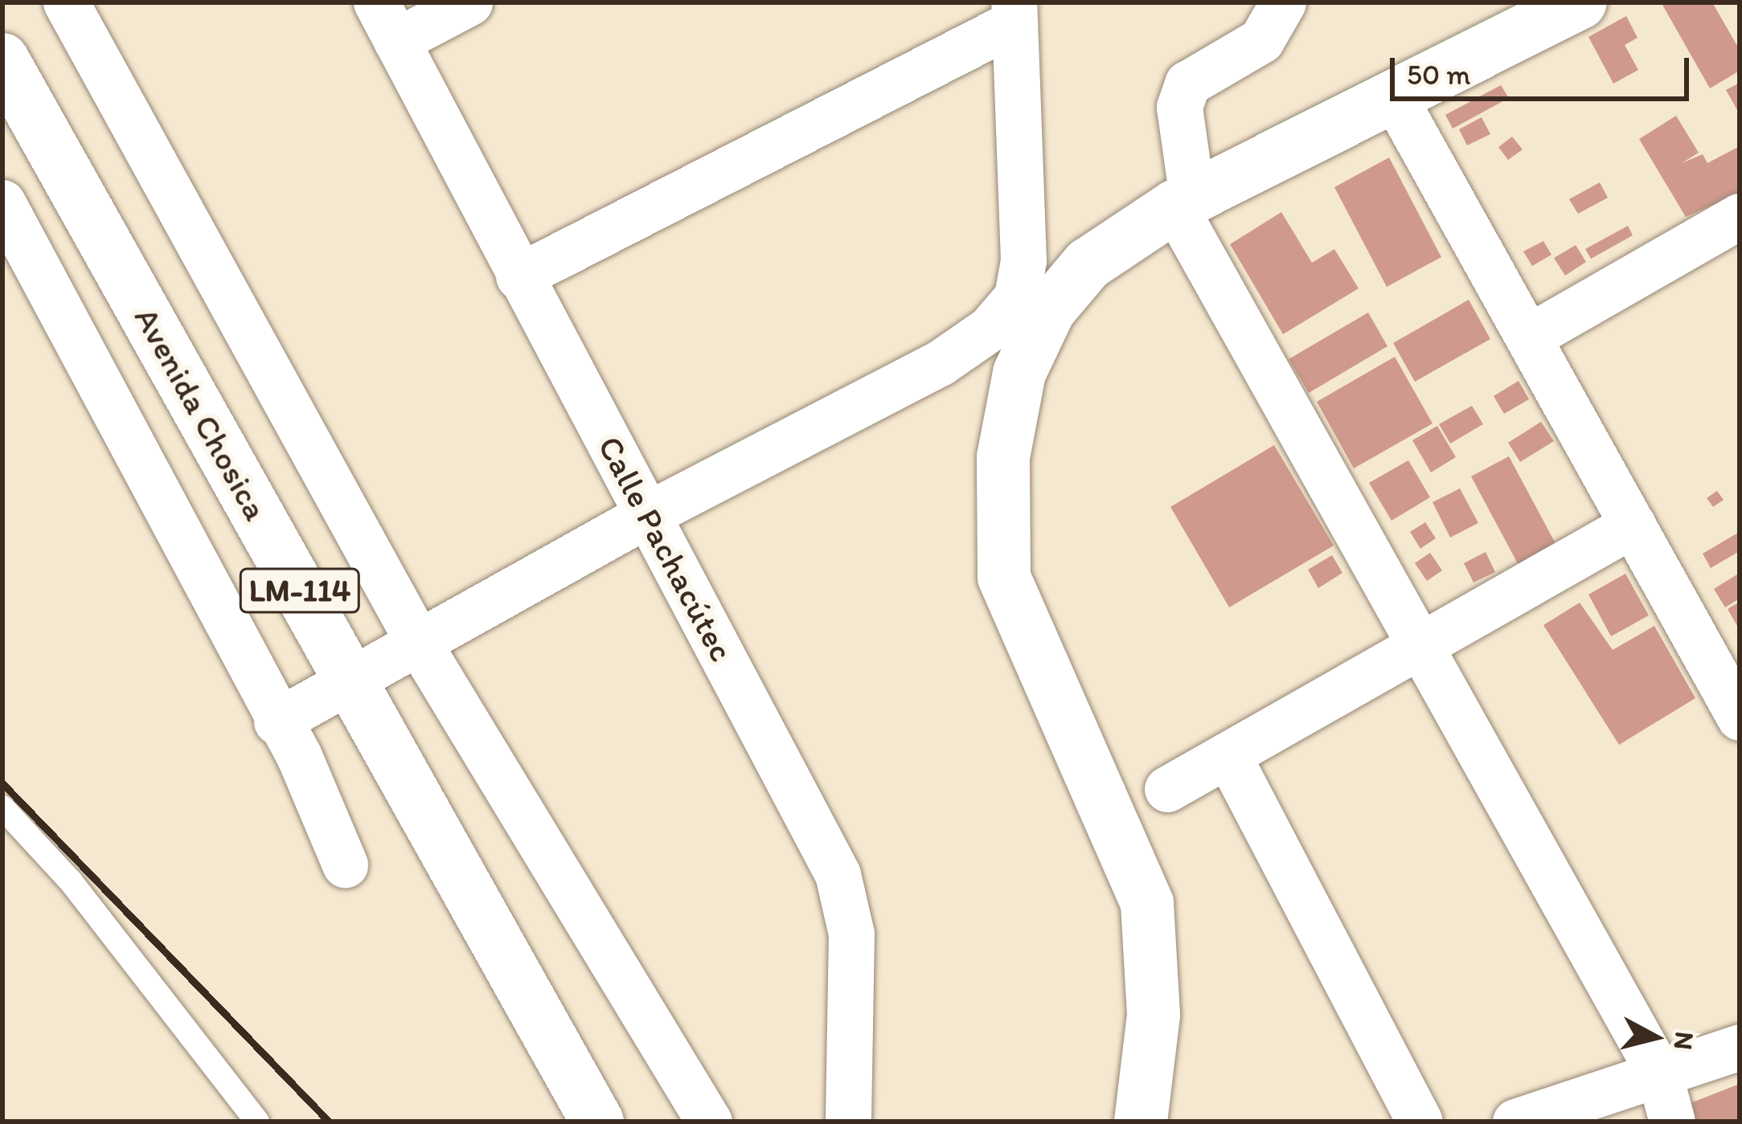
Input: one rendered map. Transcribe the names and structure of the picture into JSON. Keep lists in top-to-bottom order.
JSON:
{
  "streets": {
    "street": ["Avenida Chosica", "Calle Pachacútec", "LM-114"]
  },
  "scale_bar": "50 m",
  "north": "right"
}
